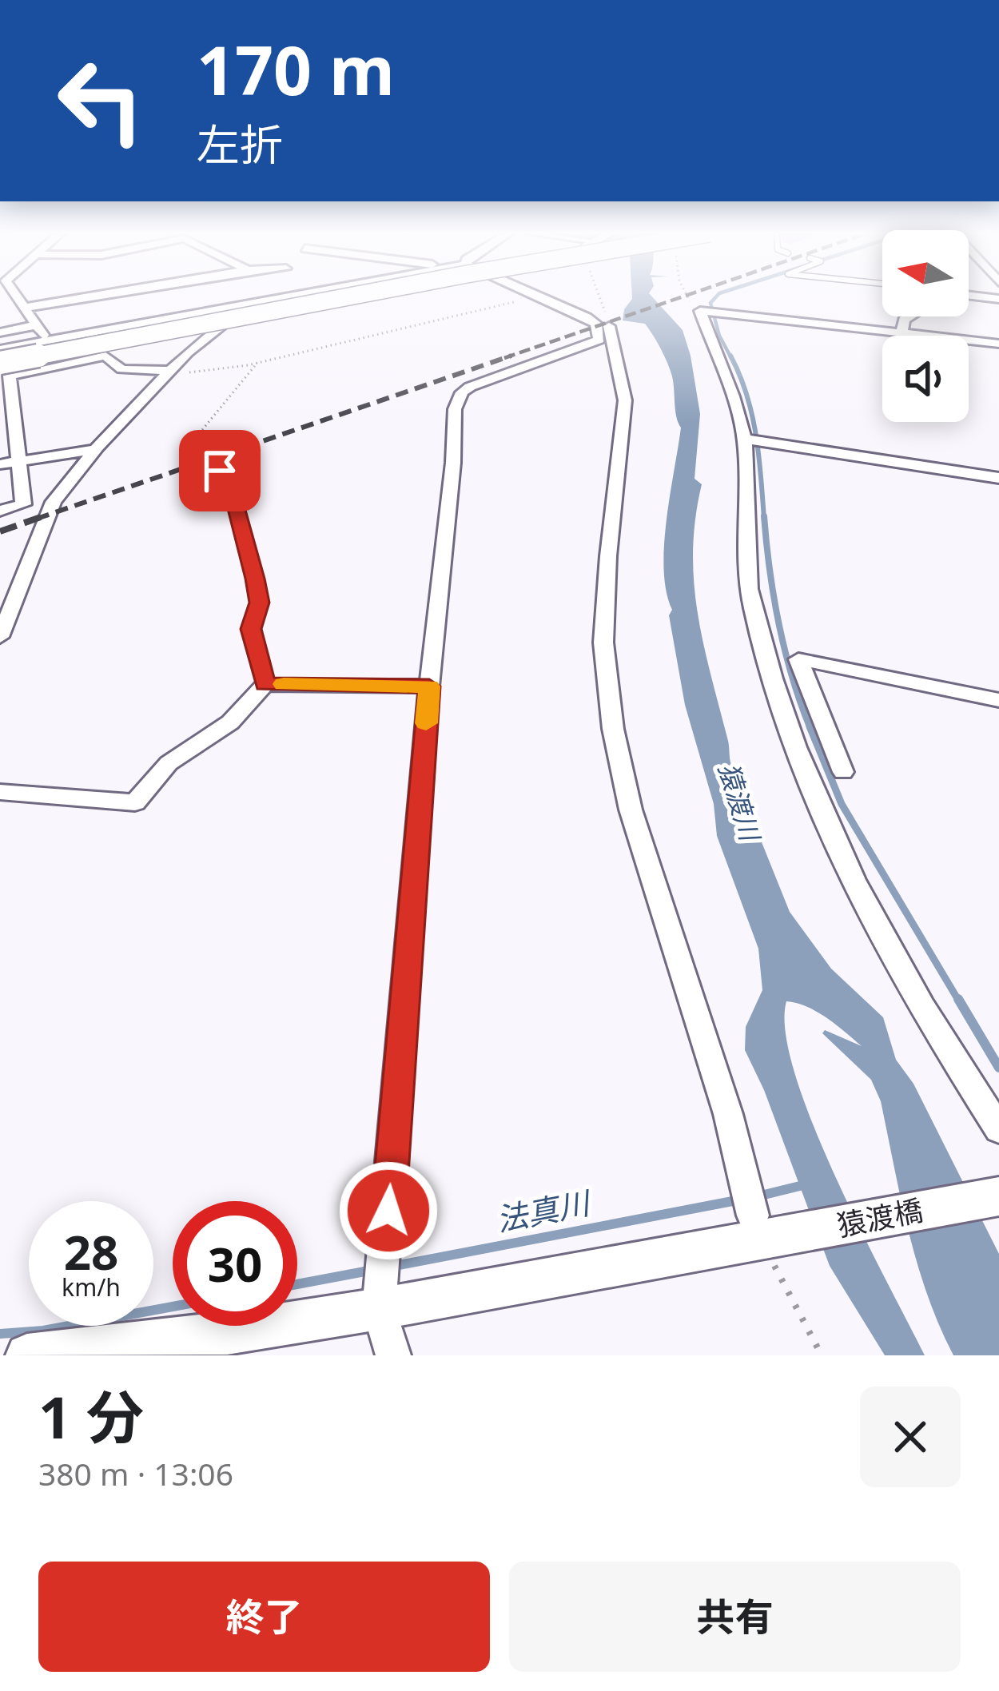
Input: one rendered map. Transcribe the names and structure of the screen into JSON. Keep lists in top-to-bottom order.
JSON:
{
  "streets": {
    "street": ["猿渡橋"]
  },
  "water": ["猿渡川", "法真川"],
  "north": "left",
  "page": {
    "turn": ["170 m", "左折"],
    "speed": "28 km/h",
    "limit": "30",
    "heading": ["1 分", "380 m · 13:06"],
    "buttons": ["終了", "共有"]
  }
}
